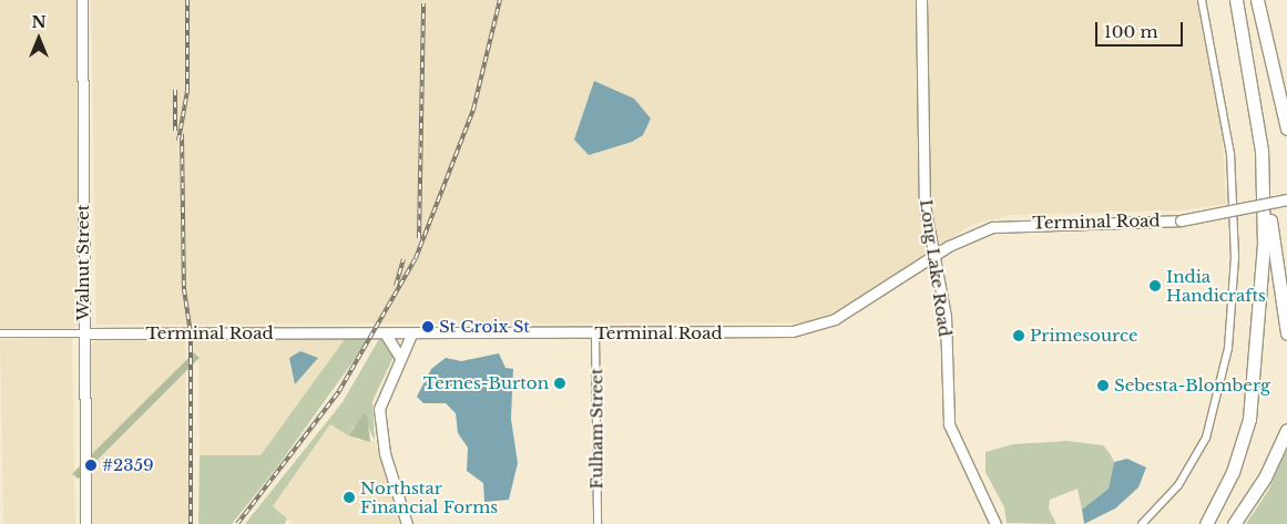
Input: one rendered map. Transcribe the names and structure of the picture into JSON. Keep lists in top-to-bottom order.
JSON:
{
  "streets": {
    "street": [
      "Terminal Road",
      "Walnut Street",
      "Long Lake Road",
      "Fulham Street"
    ]
  },
  "crossings": [
    ["Terminal Road", "Walnut Street"],
    ["Terminal Road", "Long Lake Road"],
    ["Terminal Road", "Fulham Street"]
  ],
  "places": [
    "India Handicrafts",
    "St Croix St",
    "Primesource",
    "Ternes-Burton",
    "Sebesta-Blomberg",
    "#2359",
    "Northstar Financial Forms"
  ],
  "scale_bar": "100 m",
  "north": "top"
}
